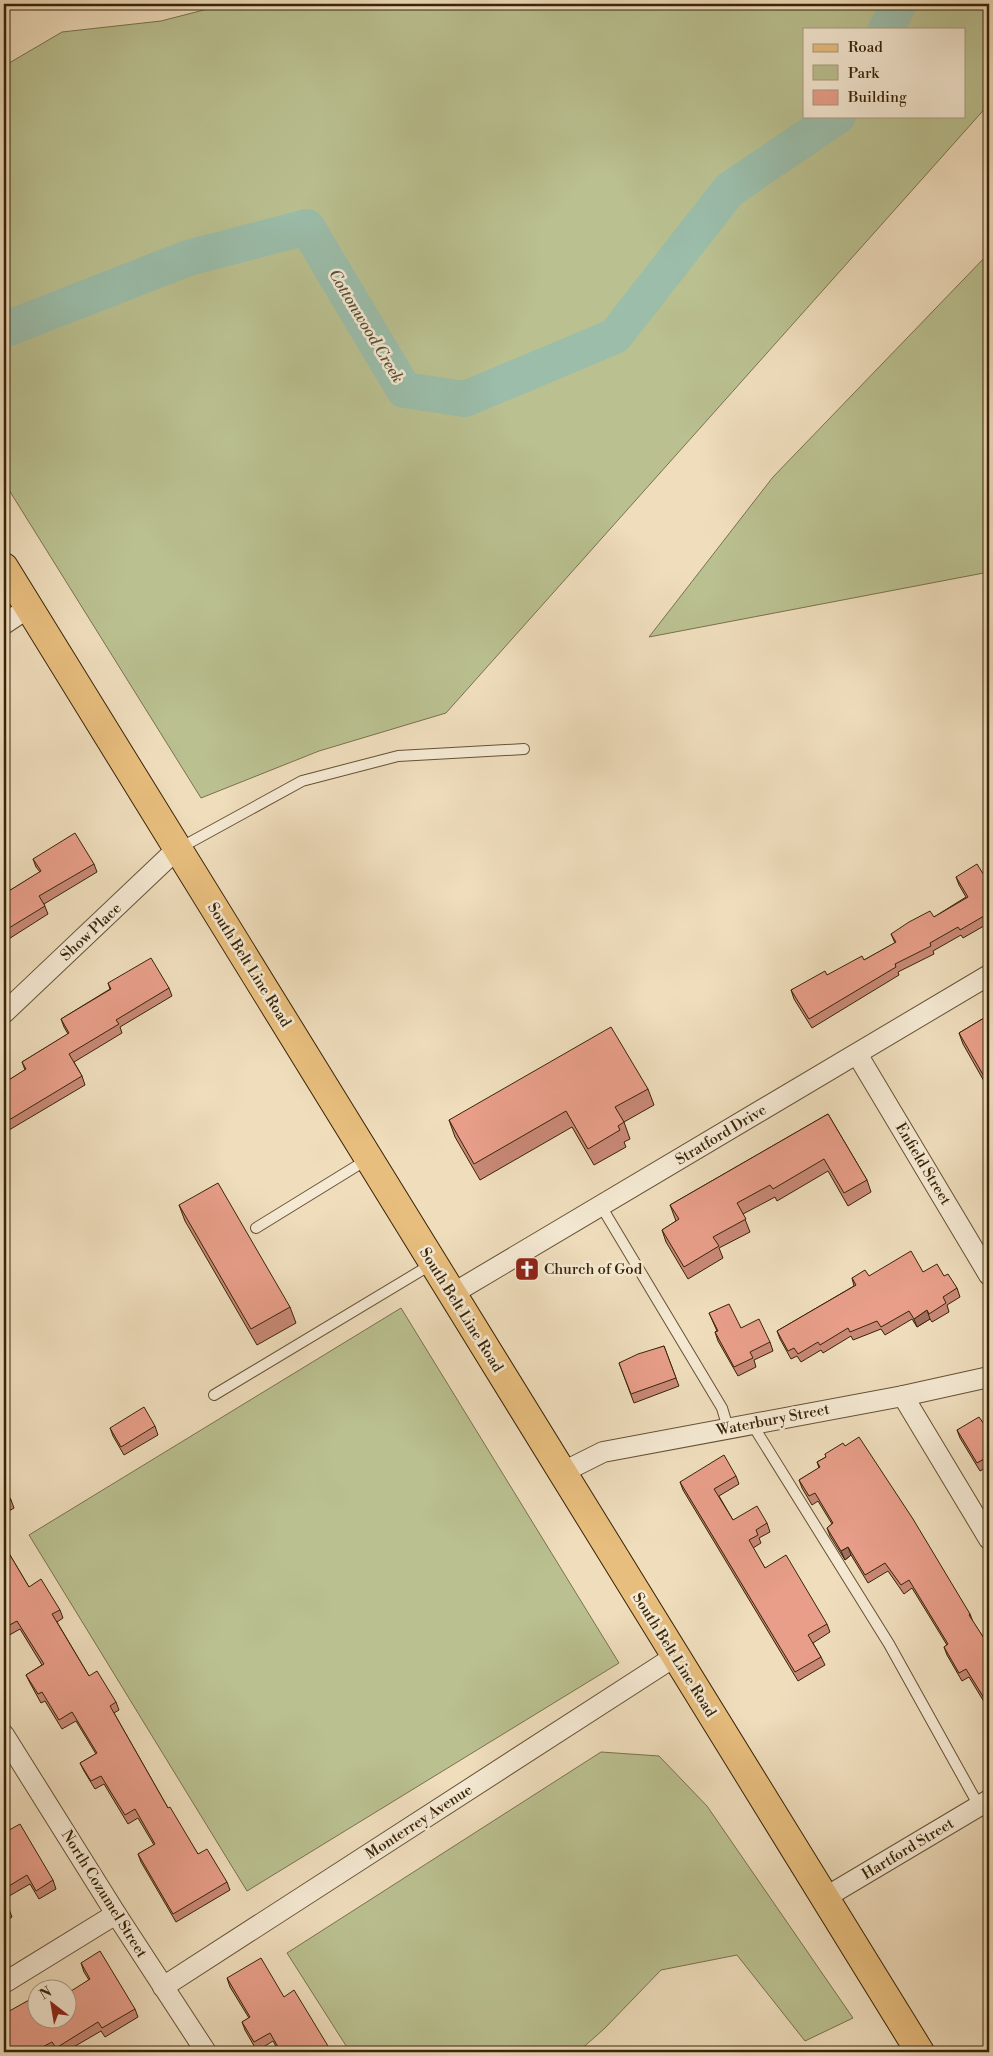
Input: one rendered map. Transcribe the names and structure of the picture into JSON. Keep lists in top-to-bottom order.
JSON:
{
  "streets": {
    "main road": ["South Belt Line Road"],
    "street": [
      "Show Place",
      "Stratford Drive",
      "Enfield Street",
      "Waterbury Street",
      "Monterrey Avenue",
      "Hartford Street",
      "North Cozumel Street"
    ]
  },
  "crossings": [
    ["Show Place", "South Belt Line Road"],
    ["South Belt Line Road", "Stratford Drive"],
    ["South Belt Line Road", "Waterbury Street"],
    ["South Belt Line Road", "Monterrey Avenue"],
    ["South Belt Line Road", "Hartford Street"],
    ["Stratford Drive", "Enfield Street"],
    ["Monterrey Avenue", "North Cozumel Street"]
  ],
  "water": ["Cottonwood Creek"],
  "places": {
    "church": ["Church of God"]
  },
  "legend": ["Road", "Park", "Building"],
  "north": "top left"
}
